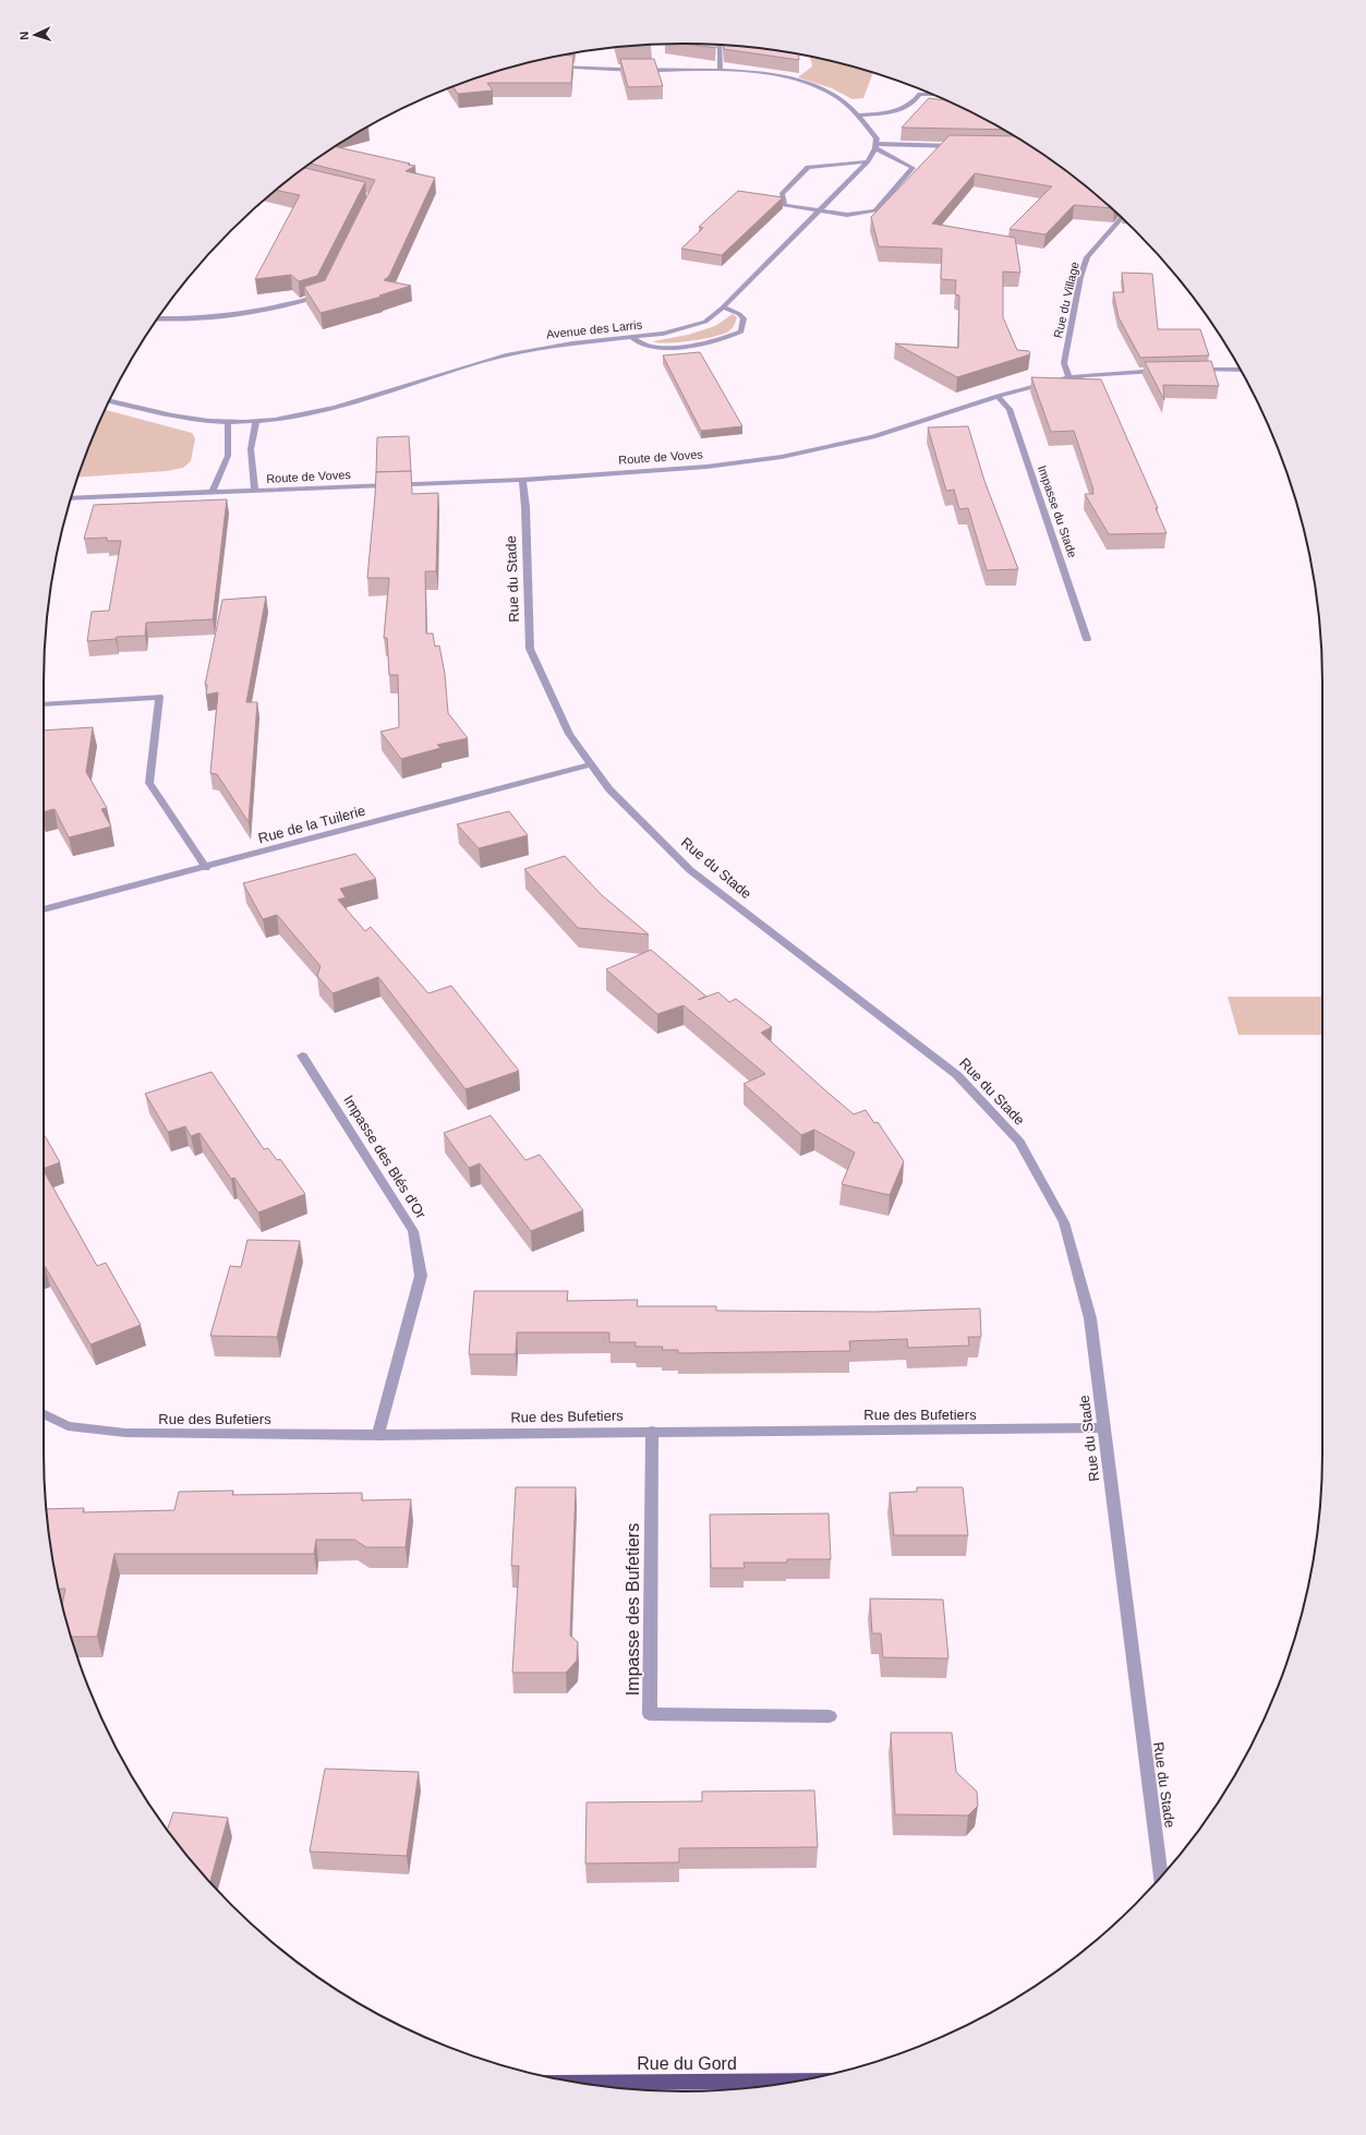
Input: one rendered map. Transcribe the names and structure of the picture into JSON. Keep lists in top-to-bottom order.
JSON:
{
  "streets": {
    "main road": ["Rue du Gord"],
    "street": [
      "Rue du Village",
      "Avenue des Larris",
      "Route de Voves",
      "Impasse du Stade",
      "Rue du Stade",
      "Rue de la Tuilerie",
      "Impasse des Blés d'Or",
      "Rue des Bufetiers",
      "Impasse des Bufetiers"
    ]
  },
  "crossings": [
    ["Rue du Village", "Route de Voves"],
    ["Route de Voves", "Impasse du Stade"],
    ["Route de Voves", "Rue du Stade"],
    ["Rue du Stade", "Rue de la Tuilerie"],
    ["Rue du Stade", "Rue des Bufetiers"],
    ["Impasse des Blés d'Or", "Rue des Bufetiers"],
    ["Rue des Bufetiers", "Impasse des Bufetiers"]
  ],
  "north": "left"
}
